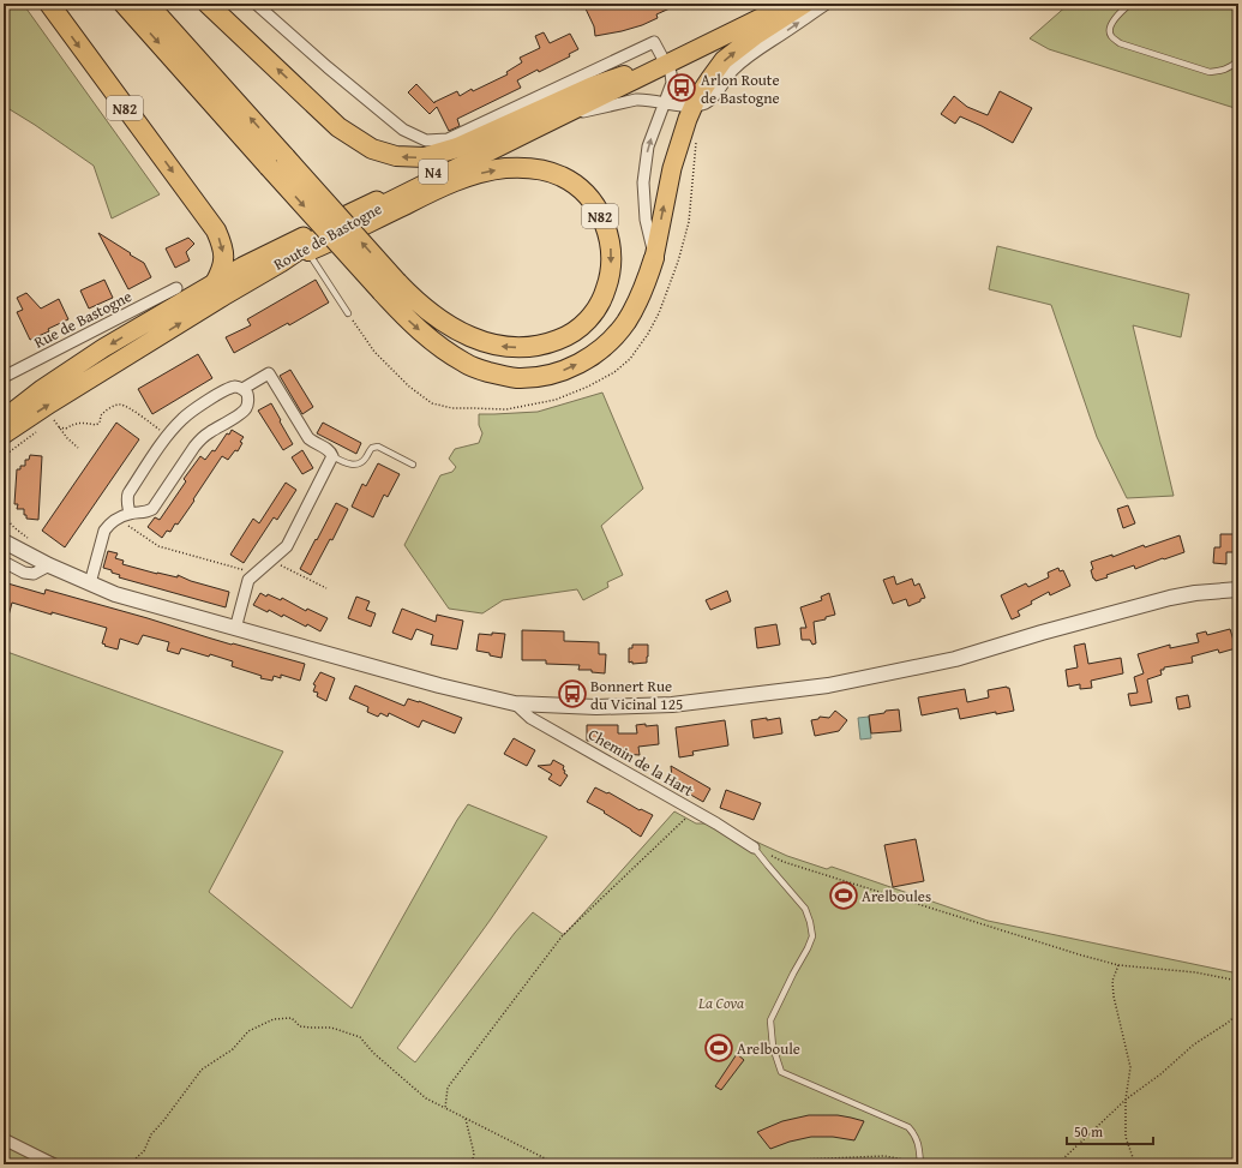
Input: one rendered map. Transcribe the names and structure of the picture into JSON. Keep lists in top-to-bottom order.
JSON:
{
  "streets": {
    "highway": ["N82"],
    "main road": ["N4", "Route de Bastogne"],
    "street": ["Rue de Bastogne", "Chemin de la Hart"]
  },
  "crossings": [
    ["N82", "Route de Bastogne"]
  ],
  "parks": ["La Cova"],
  "places": {
    "bus stop": ["Arlon Route de Bastogne", "Bonnert Rue du Vicinal 125"],
    "sports": ["Arelboules", "Arelboule"]
  },
  "scale_bar": "50 m"
}
